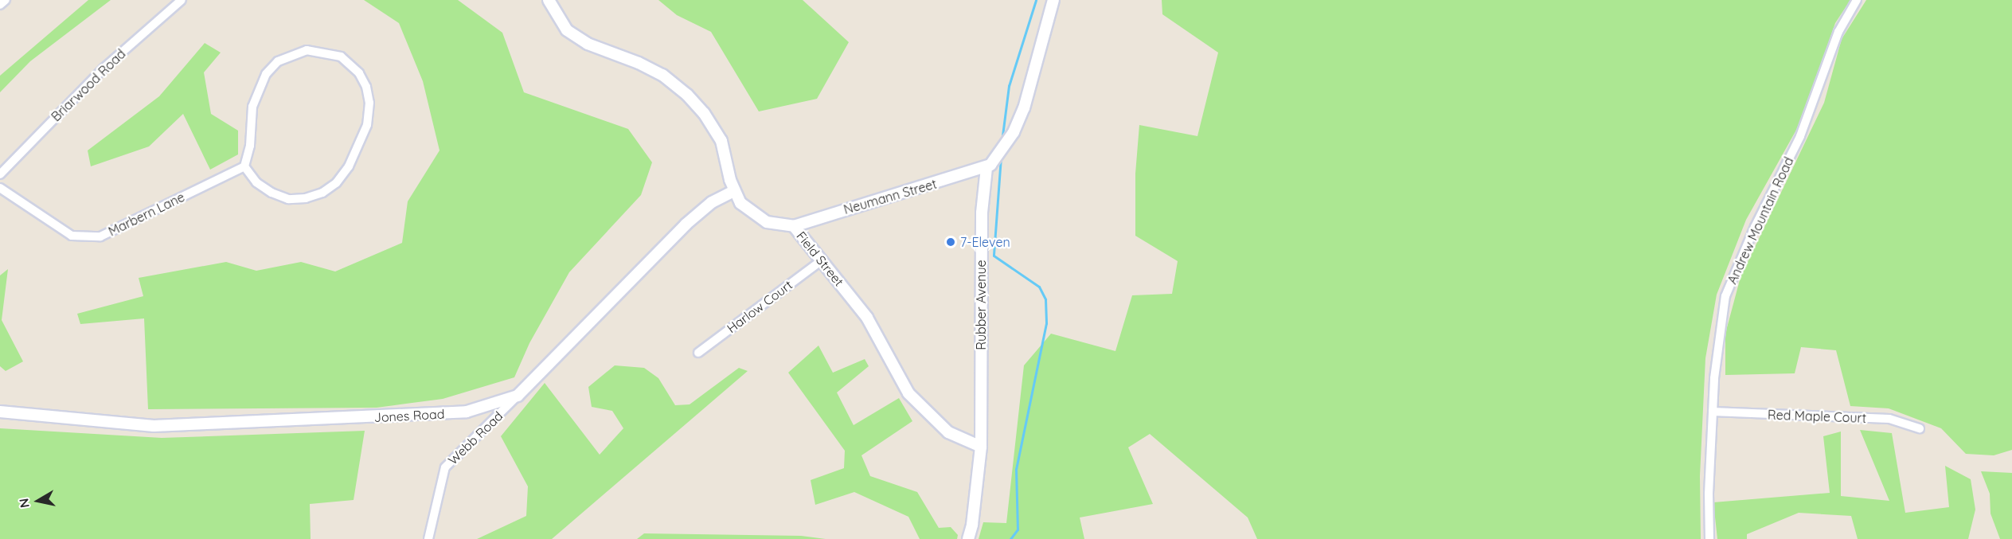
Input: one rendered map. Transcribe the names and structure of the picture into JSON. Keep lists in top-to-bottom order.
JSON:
{
  "streets": {
    "street": [
      "Briarwood Road",
      "Neumann Street",
      "Marbern Lane",
      "Andrew Mountain Road",
      "Field Street",
      "Rubber Avenue",
      "Harlow Court",
      "Jones Road",
      "Red Maple Court",
      "Webb Road"
    ]
  },
  "crossings": [
    ["Neumann Street", "Field Street"],
    ["Neumann Street", "Rubber Avenue"],
    ["Andrew Mountain Road", "Red Maple Court"],
    ["Field Street", "Rubber Avenue"],
    ["Field Street", "Harlow Court"],
    ["Jones Road", "Webb Road"]
  ],
  "places": ["7-Eleven"],
  "north": "left"
}
